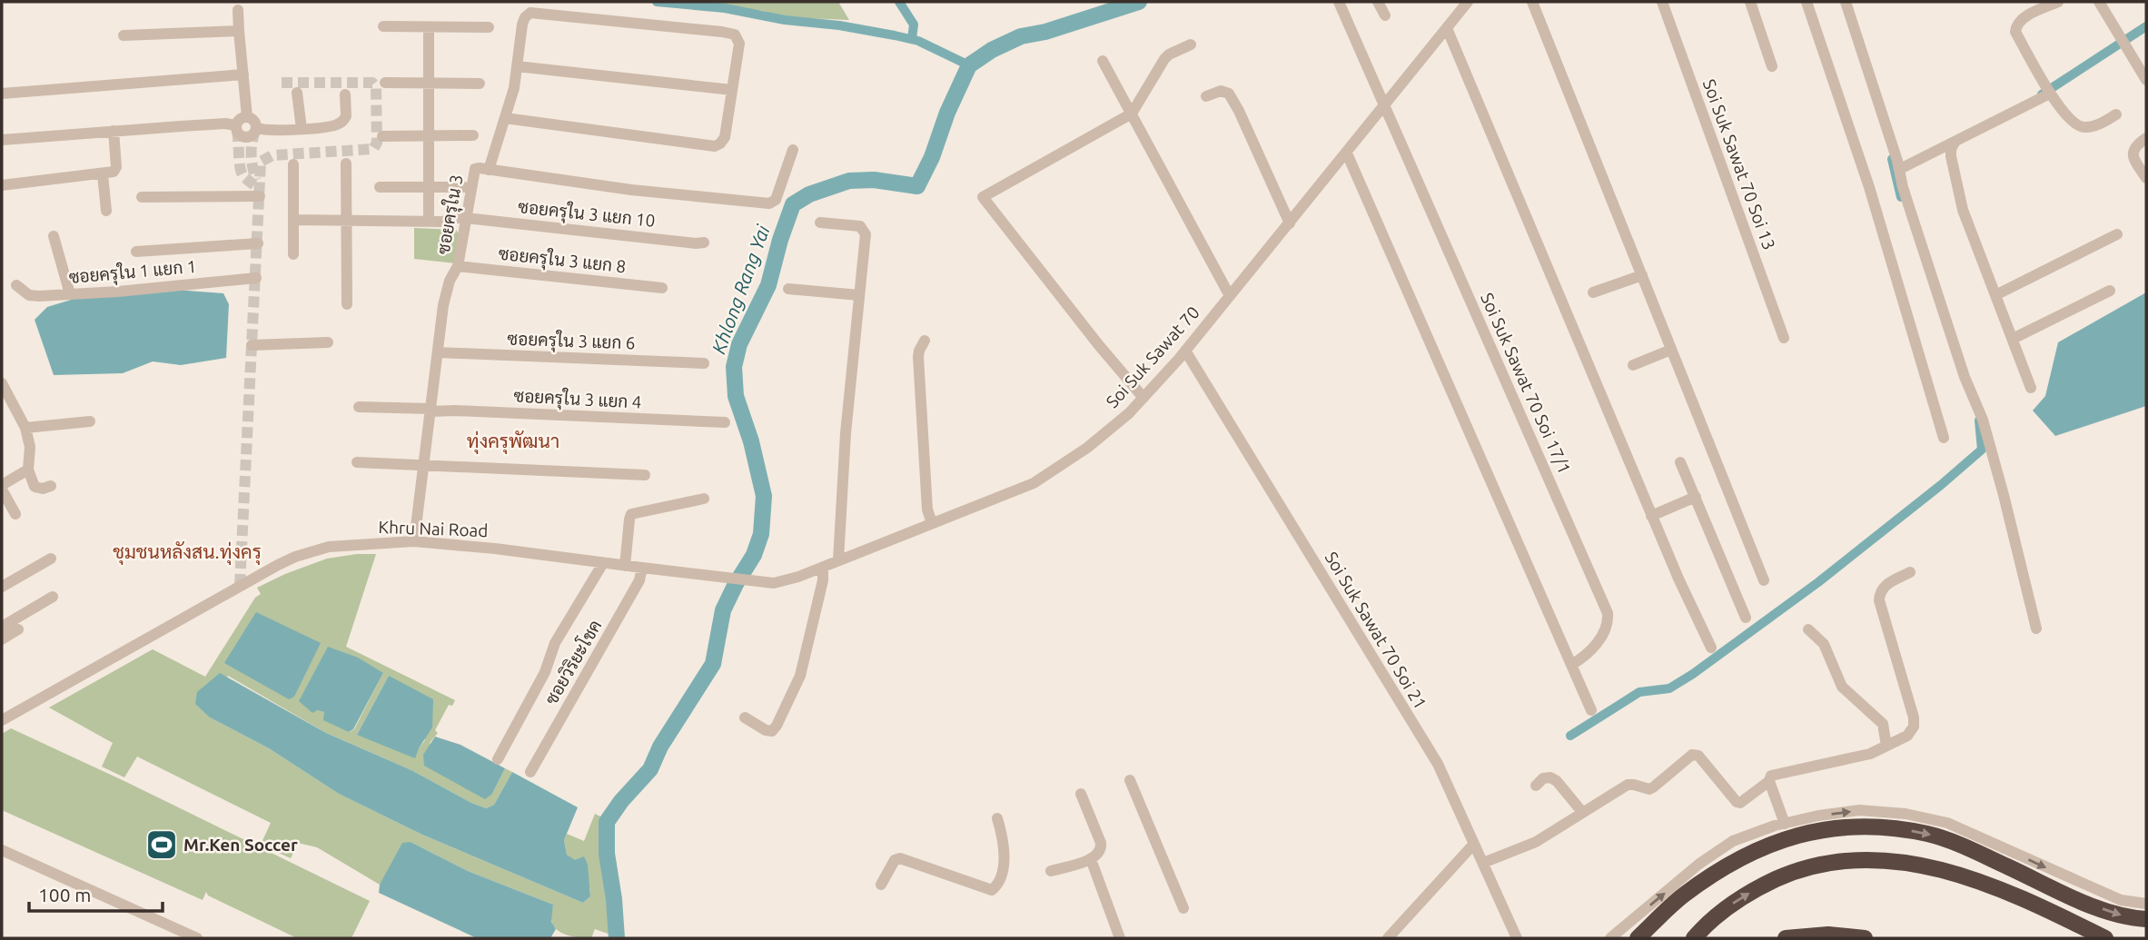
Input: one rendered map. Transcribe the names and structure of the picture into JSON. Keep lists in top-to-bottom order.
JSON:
{
  "streets": {
    "street": [
      "Soi Suk Sawat 70 Soi 13",
      "ซอยครุใน 3 แยก 10",
      "ซอยครุใน 3",
      "ซอยครุใน 3 แยก 8",
      "ซอยครุใน 1 แยก 1",
      "ซอยครุใน 3 แยก 6",
      "Soi Suk Sawat 70",
      "Soi Suk Sawat 70 Soi 17/1",
      "ซอยครุใน 3 แยก 4",
      "Khru Nai Road",
      "Soi Suk Sawat 70 Soi 21",
      "ซอยวิริยะโชค"
    ]
  },
  "crossings": [
    ["ซอยครุใน 3 แยก 10", "ซอยครุใน 3"],
    ["ซอยครุใน 3", "ซอยครุใน 3 แยก 8"],
    ["ซอยครุใน 3", "ซอยครุใน 3 แยก 6"],
    ["ซอยครุใน 3", "ซอยครุใน 3 แยก 4"],
    ["ซอยครุใน 3", "Khru Nai Road"],
    ["Soi Suk Sawat 70", "Soi Suk Sawat 70 Soi 17/1"],
    ["Soi Suk Sawat 70", "Khru Nai Road"],
    ["Soi Suk Sawat 70", "Soi Suk Sawat 70 Soi 21"],
    ["Khru Nai Road", "ซอยวิริยะโชค"]
  ],
  "districts": ["ทุ่งครุพัฒนา", "ชุมชนหลังสน.ทุ่งครุ"],
  "water": ["Khlong Rang Yai"],
  "places": {
    "sports": ["Mr.Ken Soccer"]
  },
  "scale_bar": "100 m"
}
